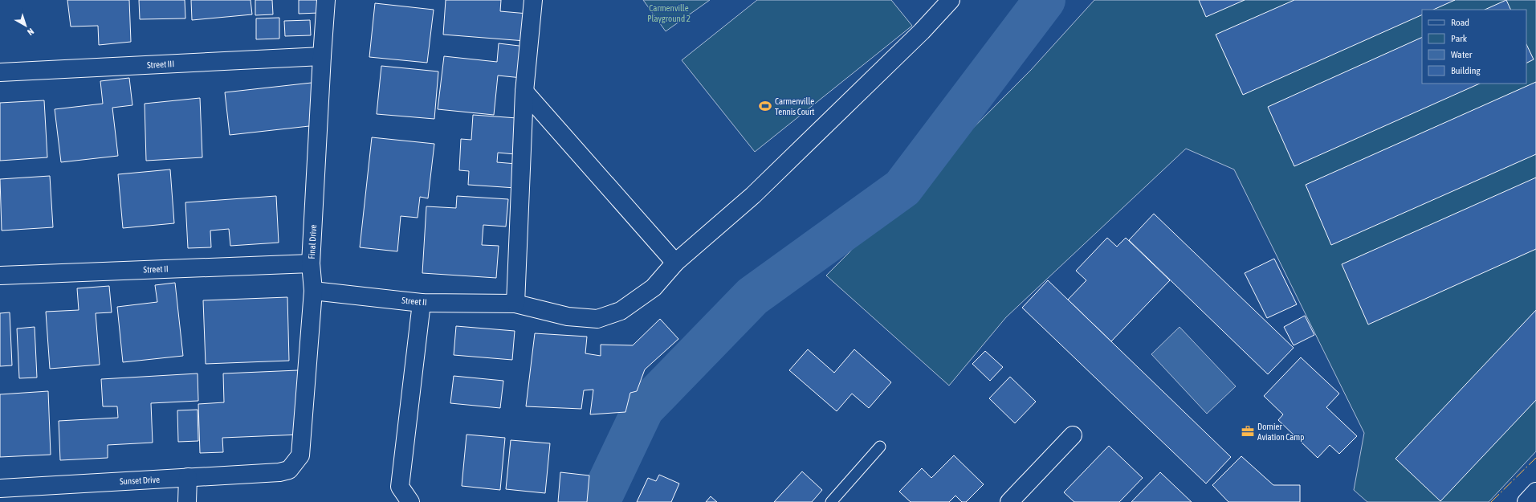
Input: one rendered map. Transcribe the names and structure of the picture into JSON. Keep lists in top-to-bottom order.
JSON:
{
  "streets": {
    "street": [
      "Street III",
      "Final Drive",
      "Street II",
      "Sunset Drive"
    ]
  },
  "crossings": [
    ["Street III", "Final Drive"],
    ["Final Drive", "Street II"],
    ["Final Drive", "Sunset Drive"]
  ],
  "parks": ["Carmenville Playground 2"],
  "places": {
    "sports": ["Carmenville Tennis Court"],
    "office": ["Dornier Aviation Camp"]
  },
  "legend": [
    "Road",
    "Park",
    "Water",
    "Building"
  ],
  "north": "bottom right"
}
